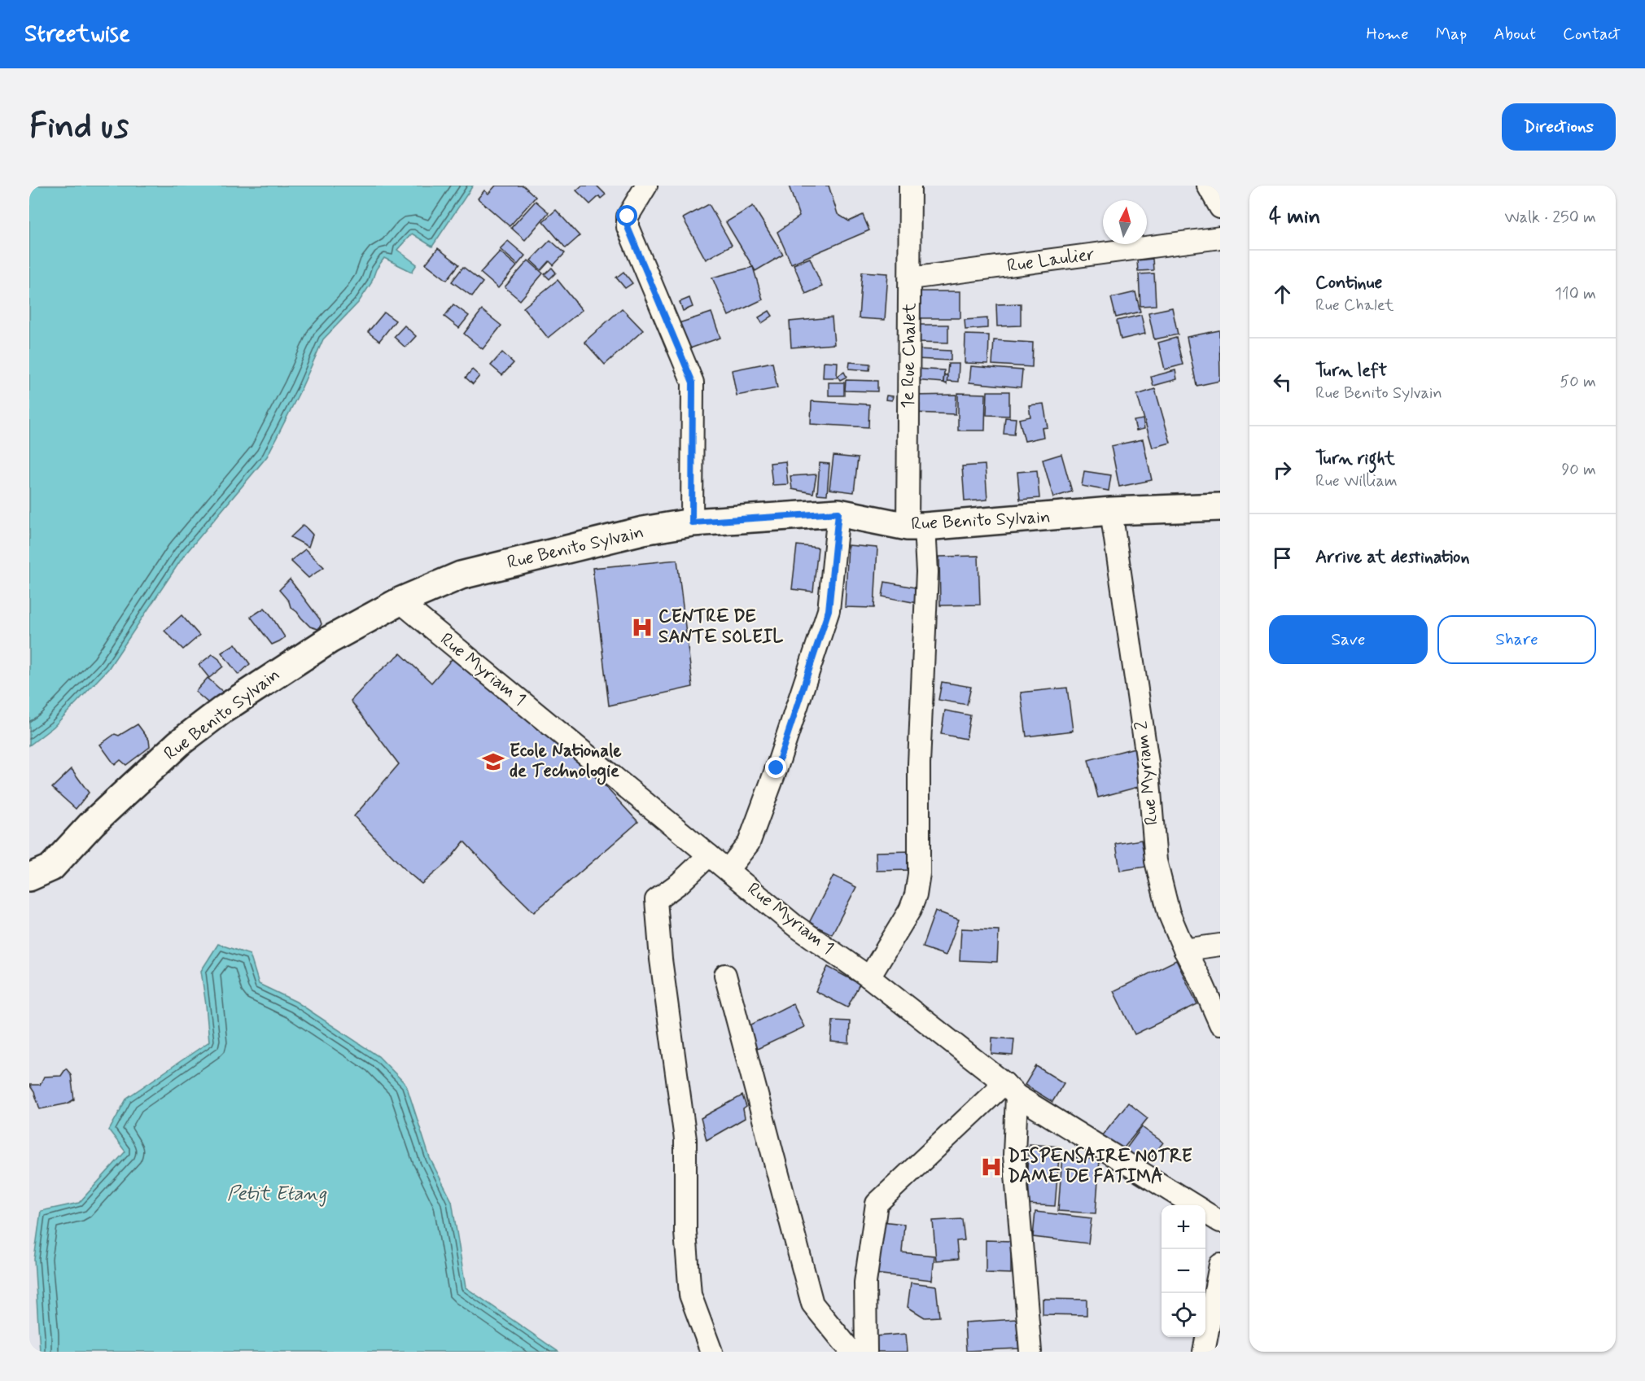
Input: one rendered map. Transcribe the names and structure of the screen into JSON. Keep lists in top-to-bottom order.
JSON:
{
  "streets": {
    "main road": ["Rue Benito Sylvain"],
    "street": [
      "Rue Laulier",
      "1e Rue Chalet",
      "Rue Myriam 1",
      "Rue Myriam 2"
    ]
  },
  "crossings": [
    ["Rue Laulier", "1e Rue Chalet"],
    ["1e Rue Chalet", "Rue Benito Sylvain"],
    ["1e Rue Chalet", "Rue Myriam 1"],
    ["Rue Benito Sylvain", "Rue Myriam 1"],
    ["Rue Benito Sylvain", "Rue Myriam 2"]
  ],
  "water": ["Petit Etang"],
  "places": {
    "hospital": ["CENTRE DE SANTE SOLEIL", "DISPENSAIRE NOTRE DAME DE FATIMA"],
    "school or university": ["Ecole Nationale de Technologie"]
  },
  "north": "top",
  "page": {
    "header": "Streetwise",
    "nav": [
      "Home",
      "Map",
      "About",
      "Contact"
    ],
    "buttons": [
      "Directions",
      ["Save", "Share"]
    ],
    "title": "Find us",
    "heading": ["4 min", "Walk · 250 m"],
    "list": [
      ["Continue", "Rue Chalet", "110 m"],
      ["Turn left", "Rue Benito Sylvain", "50 m"],
      ["Turn right", "Rue William", "90 m"],
      "Arrive at destination"
    ],
    "map_buttons": ["+", "−"]
  }
}
